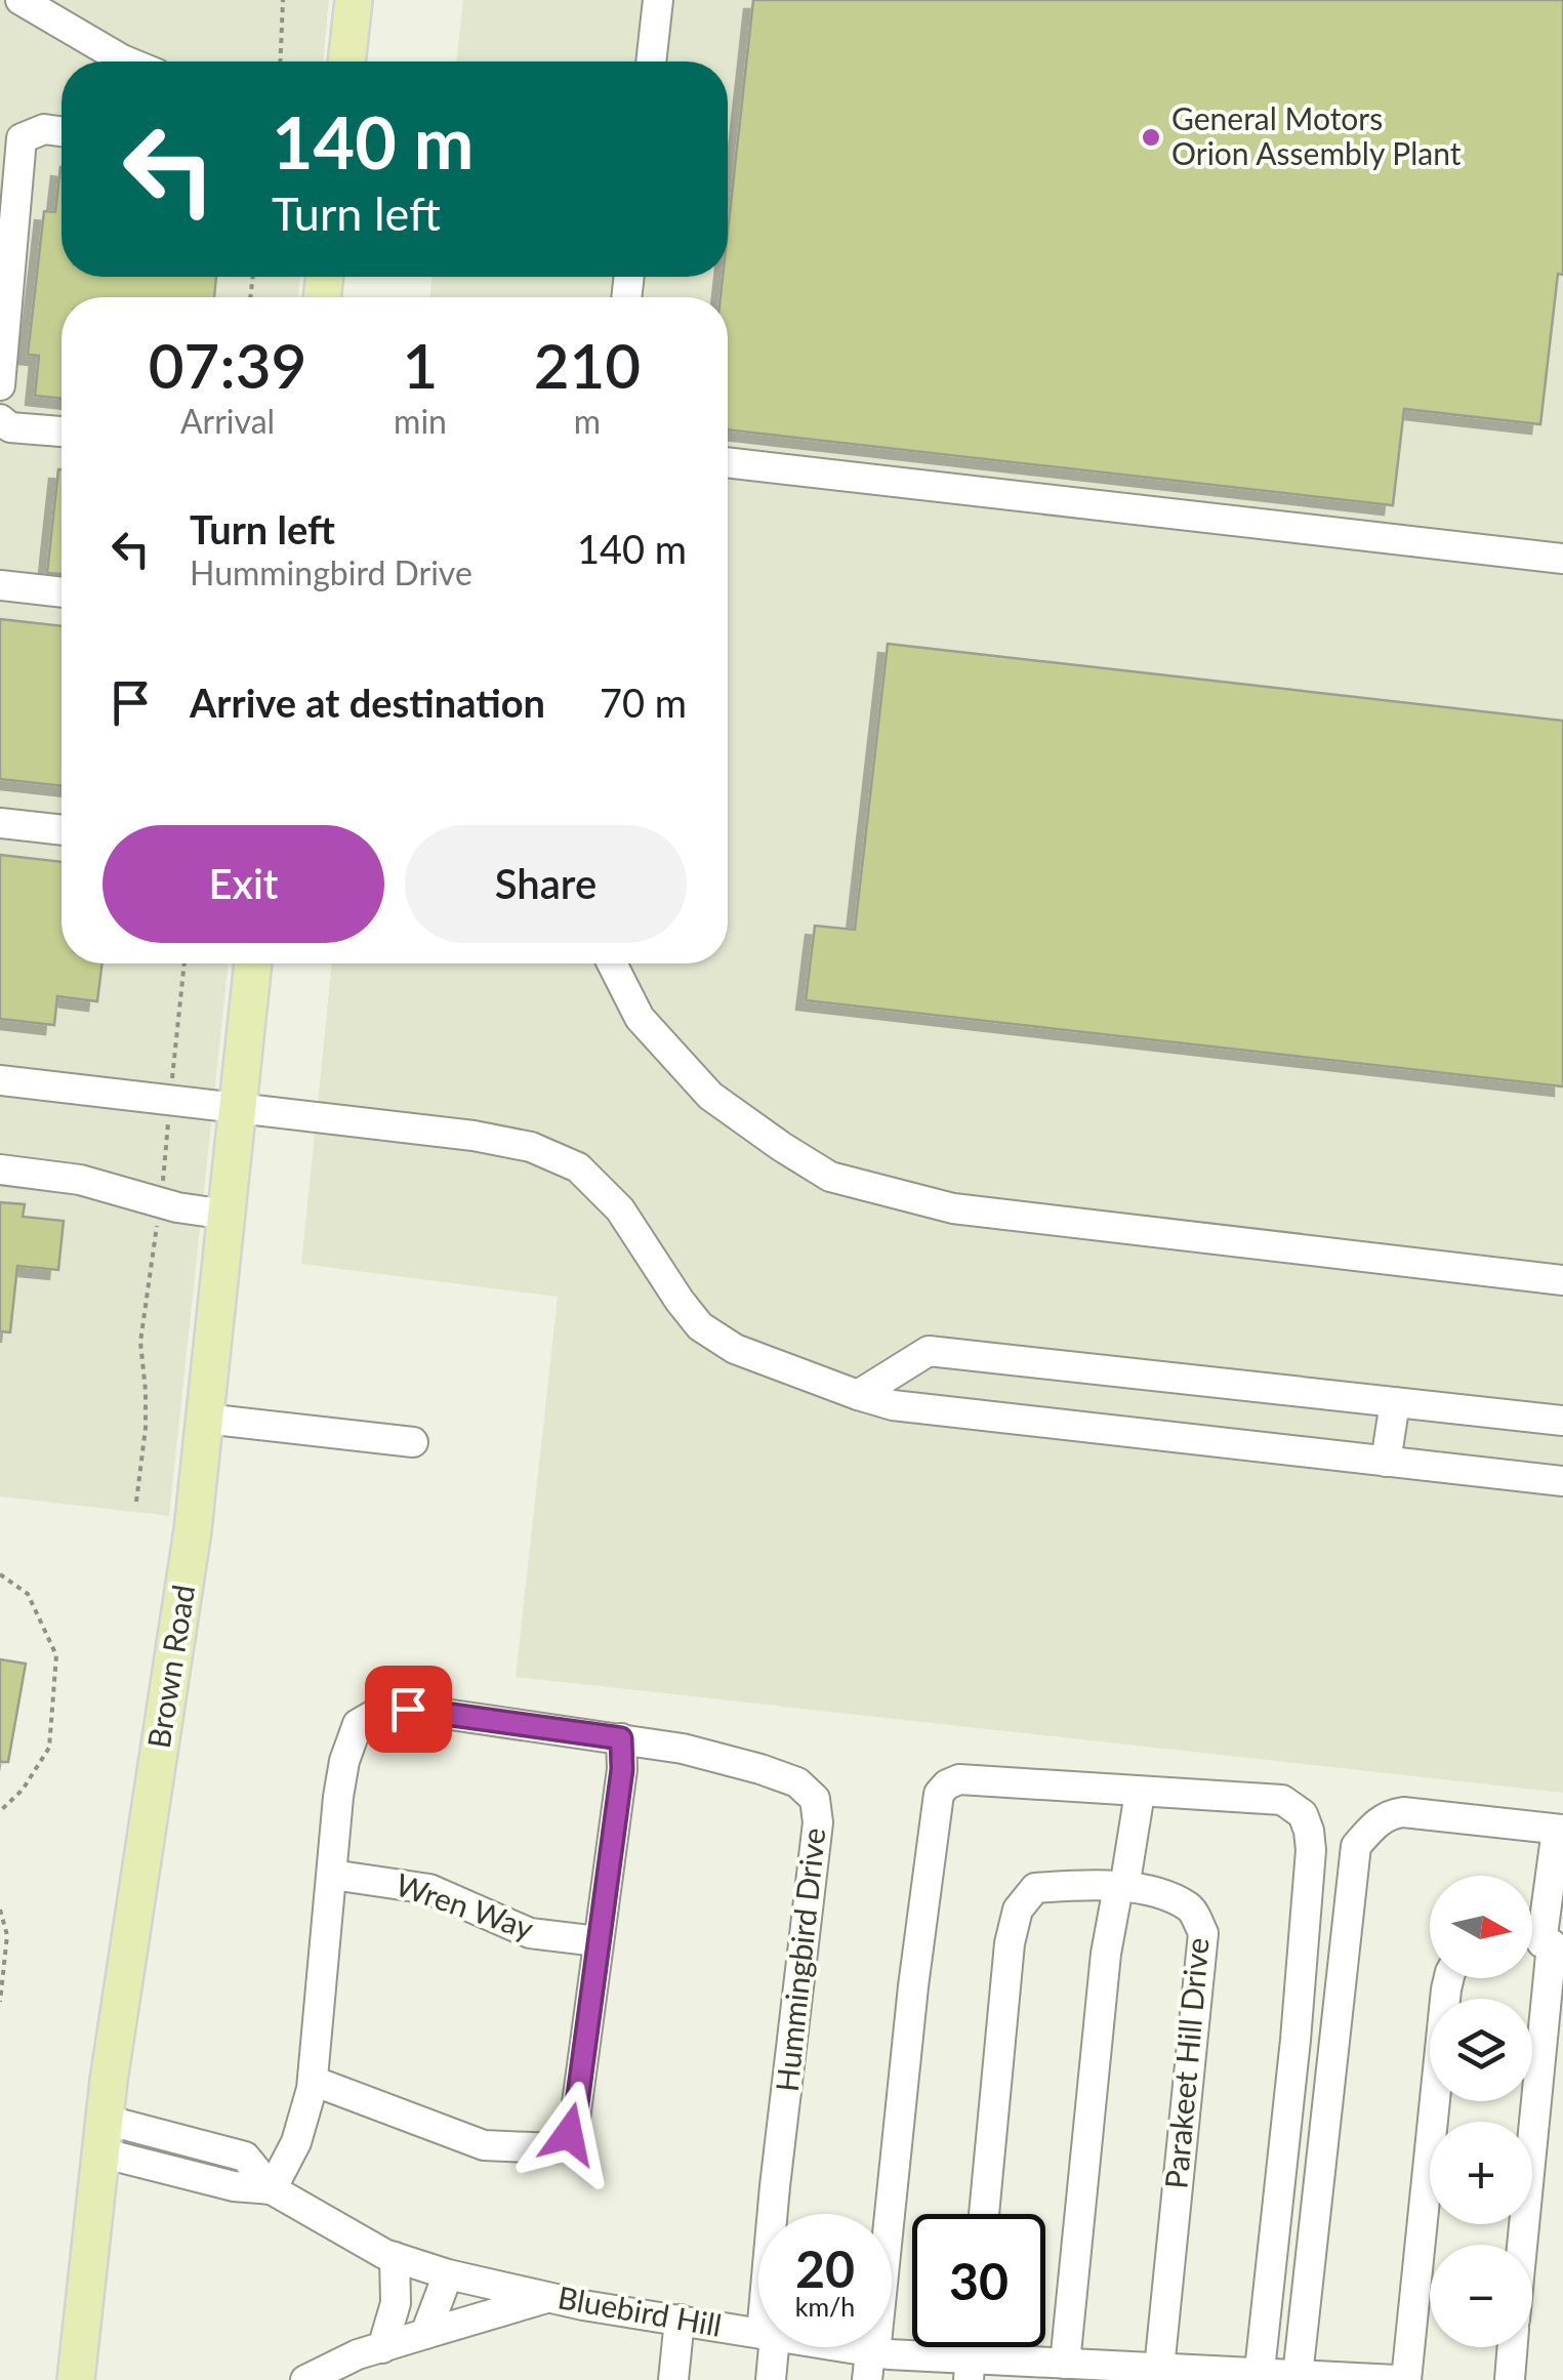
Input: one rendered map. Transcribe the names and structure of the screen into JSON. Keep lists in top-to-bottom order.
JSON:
{
  "streets": {
    "main road": ["Brown Road"],
    "street": [
      "Wren Way",
      "Hummingbird Drive",
      "Parakeet Hill Drive",
      "Bluebird Hill"
    ]
  },
  "crossings": [
    ["Brown Road", "Bluebird Hill"],
    ["Wren Way", "Hummingbird Drive"],
    ["Hummingbird Drive", "Bluebird Hill"],
    ["Parakeet Hill Drive", "Bluebird Hill"]
  ],
  "places": ["General Motors Orion Assembly Plant"],
  "north": "right",
  "page": {
    "turn": ["140 m", "Turn left"],
    "eta": [
      "07:39",
      "Arrival",
      "1",
      "min",
      "210",
      "m"
    ],
    "list": [
      {
        "name": "Turn left",
        "note": "Hummingbird Drive",
        "value": "140 m"
      },
      {
        "name": "Arrive at destination",
        "value": "70 m"
      }
    ],
    "buttons": ["Exit", "Share"],
    "map_buttons": ["+", "−"],
    "speed": "20 km/h",
    "limit": "30"
  }
}
